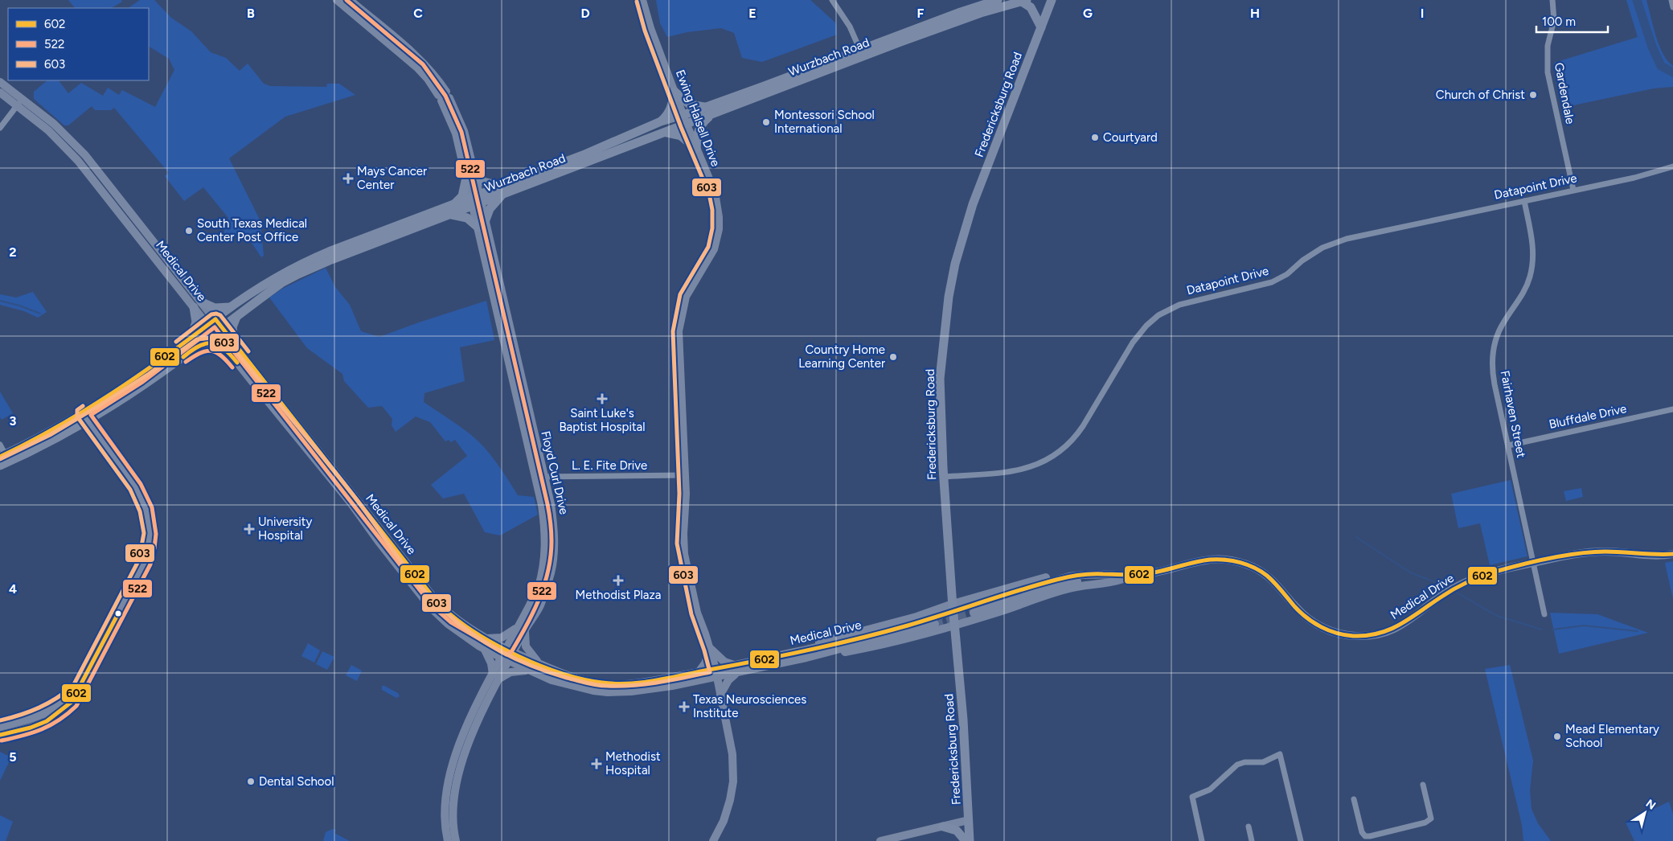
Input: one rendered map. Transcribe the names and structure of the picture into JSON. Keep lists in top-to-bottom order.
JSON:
{
  "streets": {
    "main road": ["Wurzbach Road", "Fredericksburg Road"],
    "street": [
      "Gardendale",
      "Ewing Halsell Drive",
      "Datapoint Drive",
      "Medical Drive",
      "Fairhaven Street",
      "Bluffdale Drive",
      "L. E. Fite Drive",
      "Floyd Curl Drive"
    ]
  },
  "crossings": [
    ["Wurzbach Road", "Ewing Halsell Drive"],
    ["Wurzbach Road", "Medical Drive"],
    ["Wurzbach Road", "Floyd Curl Drive"],
    ["Gardendale", "Datapoint Drive"],
    ["Fredericksburg Road", "Datapoint Drive"],
    ["Ewing Halsell Drive", "Medical Drive"],
    ["Ewing Halsell Drive", "L. E. Fite Drive"],
    ["Datapoint Drive", "Fairhaven Street"],
    ["Medical Drive", "Fairhaven Street"],
    ["Medical Drive", "Floyd Curl Drive"],
    ["Fairhaven Street", "Bluffdale Drive"],
    ["L. E. Fite Drive", "Floyd Curl Drive"]
  ],
  "places": {
    "other": [
      "Church of Christ",
      "Montessori School International",
      "Courtyard",
      "South Texas Medical Center Post Office",
      "Country Home Learning Center",
      "Mead Elementary School",
      "Dental School"
    ],
    "health": [
      "Mays Cancer Center",
      "Saint Luke's Baptist Hospital",
      "University Hospital",
      "Methodist Plaza",
      "Texas Neurosciences Institute",
      "Methodist Hospital"
    ]
  },
  "lines": ["transit line 522", "transit line 603", "transit line 602"],
  "legend": ["602", "522", "603"],
  "scale_bar": "100 m",
  "north": "top right",
  "grid": {
    "columns": [
      "B",
      "C",
      "D",
      "E",
      "F",
      "G",
      "H",
      "I"
    ],
    "rows": [
      "2",
      "3",
      "4",
      "5"
    ]
  }
}
